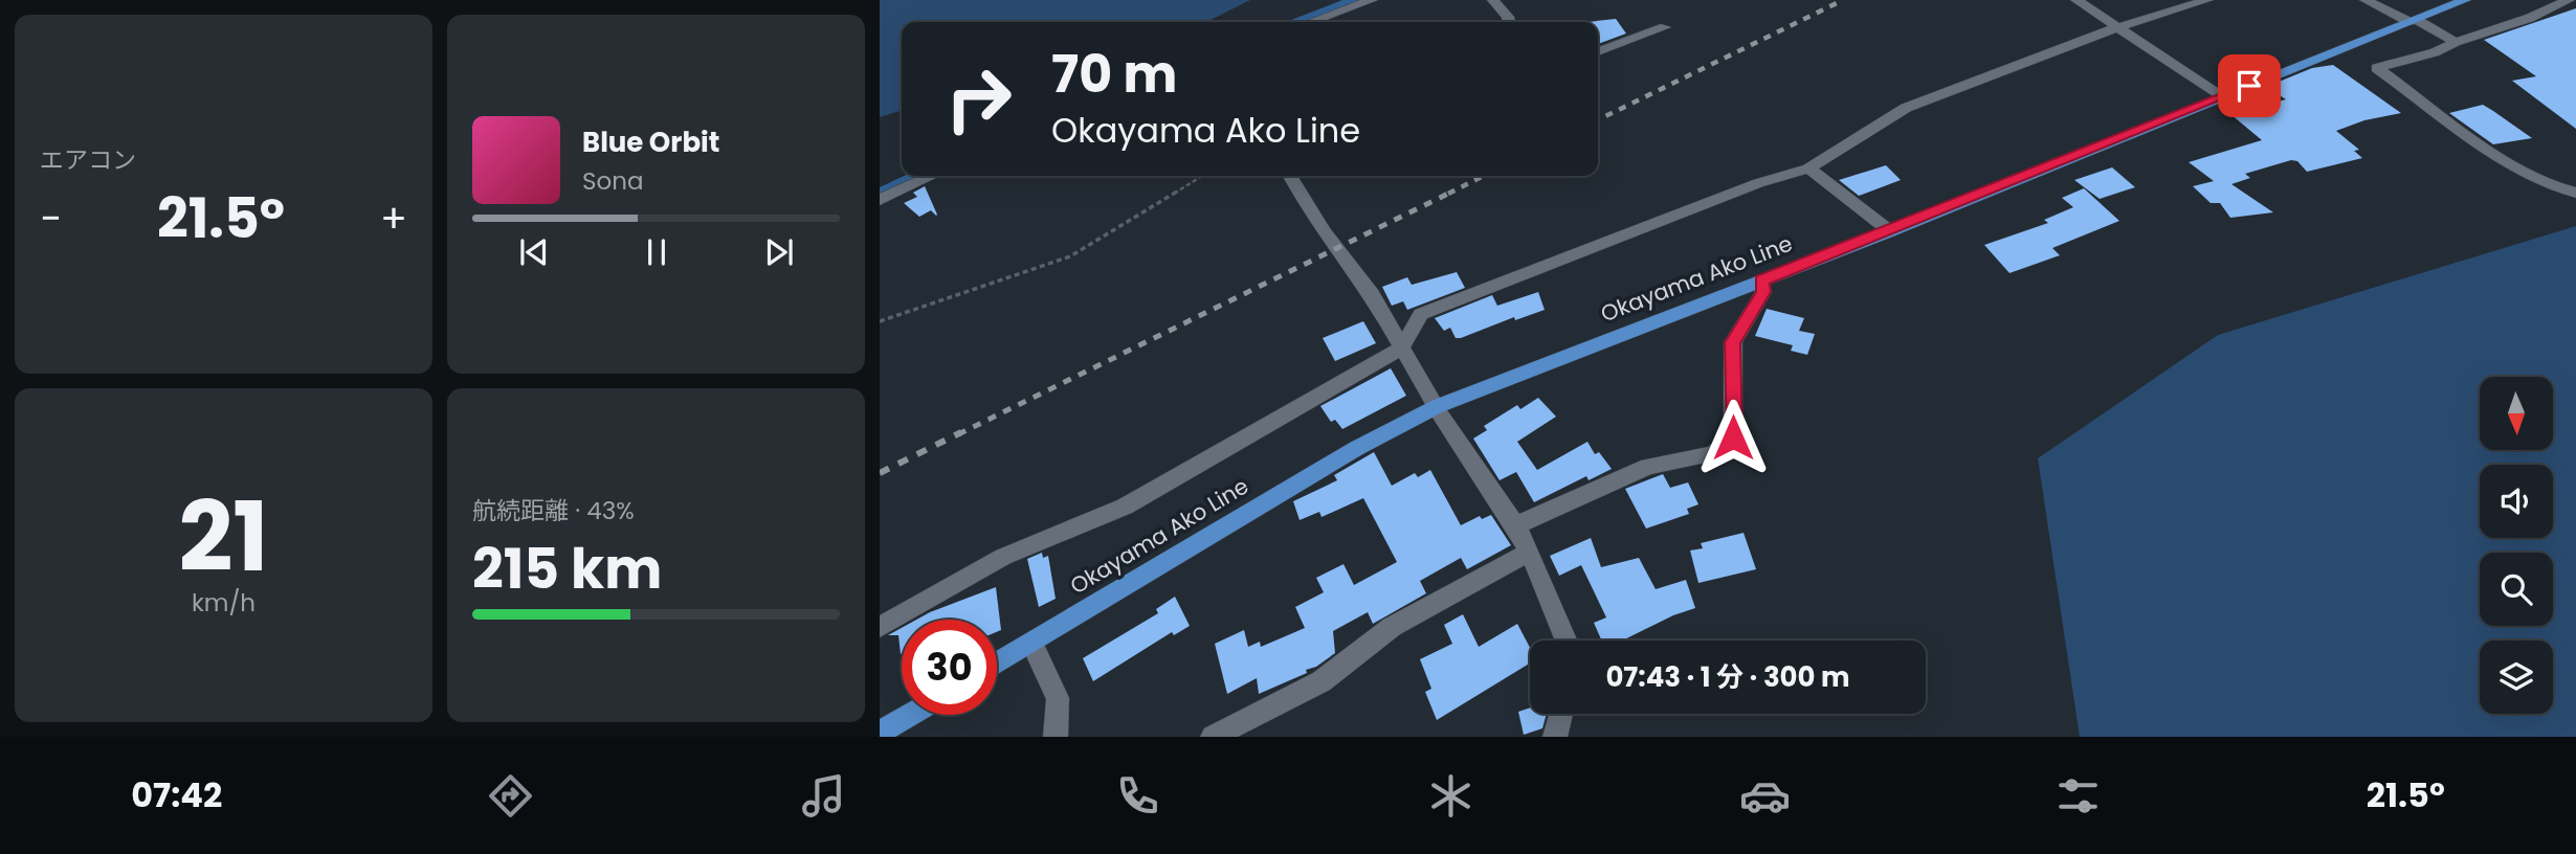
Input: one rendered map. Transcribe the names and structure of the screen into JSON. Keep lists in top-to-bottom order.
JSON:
{
  "streets": {
    "main road": ["Okayama Ako Line"]
  },
  "north": "bottom",
  "page": {
    "tile": [
      "エアコン",
      ["21", "km/h"],
      ["航続距離 · 43%", "215 km"]
    ],
    "turn": ["70 m", "Okayama Ako Line"],
    "song": ["Blue Orbit", "Sona"],
    "heat": ["−", "21.5°", "+"],
    "limit": "30",
    "trip": "07:43 · 1 分 · 300 m",
    "tabs": ["07:42", "21.5°"]
  }
}
